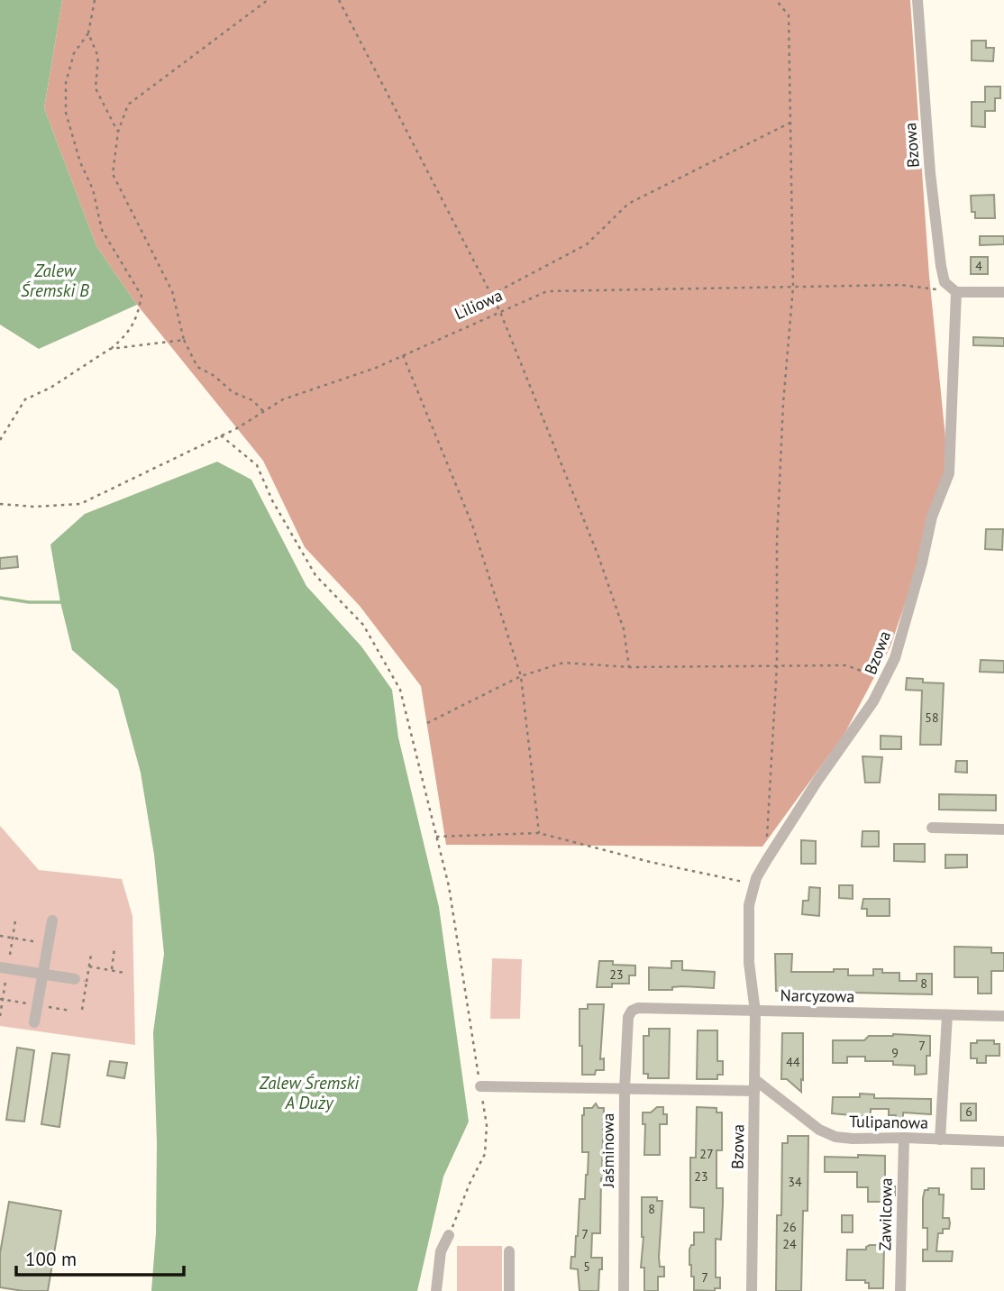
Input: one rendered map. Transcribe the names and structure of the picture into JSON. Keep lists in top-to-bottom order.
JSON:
{
  "streets": {
    "street": [
      "Bzowa",
      "Narcyzowa",
      "Tulipanowa",
      "Jaśminowa",
      "Zawilcowa"
    ],
    "path": ["Liliowa"]
  },
  "crossings": [
    ["Bzowa", "Liliowa"],
    ["Bzowa", "Narcyzowa"],
    ["Bzowa", "Tulipanowa"],
    ["Narcyzowa", "Jaśminowa"],
    ["Tulipanowa", "Zawilcowa"]
  ],
  "water": ["Zalew Śremski B", "Zalew Śremski A Duży"],
  "house_numbers": [
    "4",
    "58",
    "23",
    "8",
    "7",
    "9",
    "44",
    "6",
    "27",
    "23",
    "34",
    "8",
    "26",
    "7",
    "24",
    "5",
    "7"
  ],
  "scale_bar": "100 m"
}
